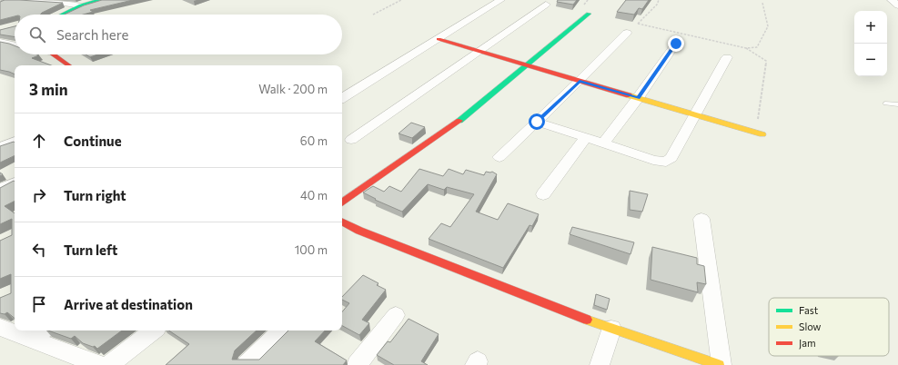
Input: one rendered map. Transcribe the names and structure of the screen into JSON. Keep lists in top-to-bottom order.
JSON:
{
  "legend": ["Fast", "Slow", "Jam"],
  "page": {
    "map_buttons": ["+", "−"],
    "search": "Search here",
    "heading": ["3 min", "Walk · 200 m"],
    "list": [
      ["Continue", "60 m"],
      ["Turn right", "40 m"],
      ["Turn left", "100 m"],
      "Arrive at destination"
    ]
  }
}
